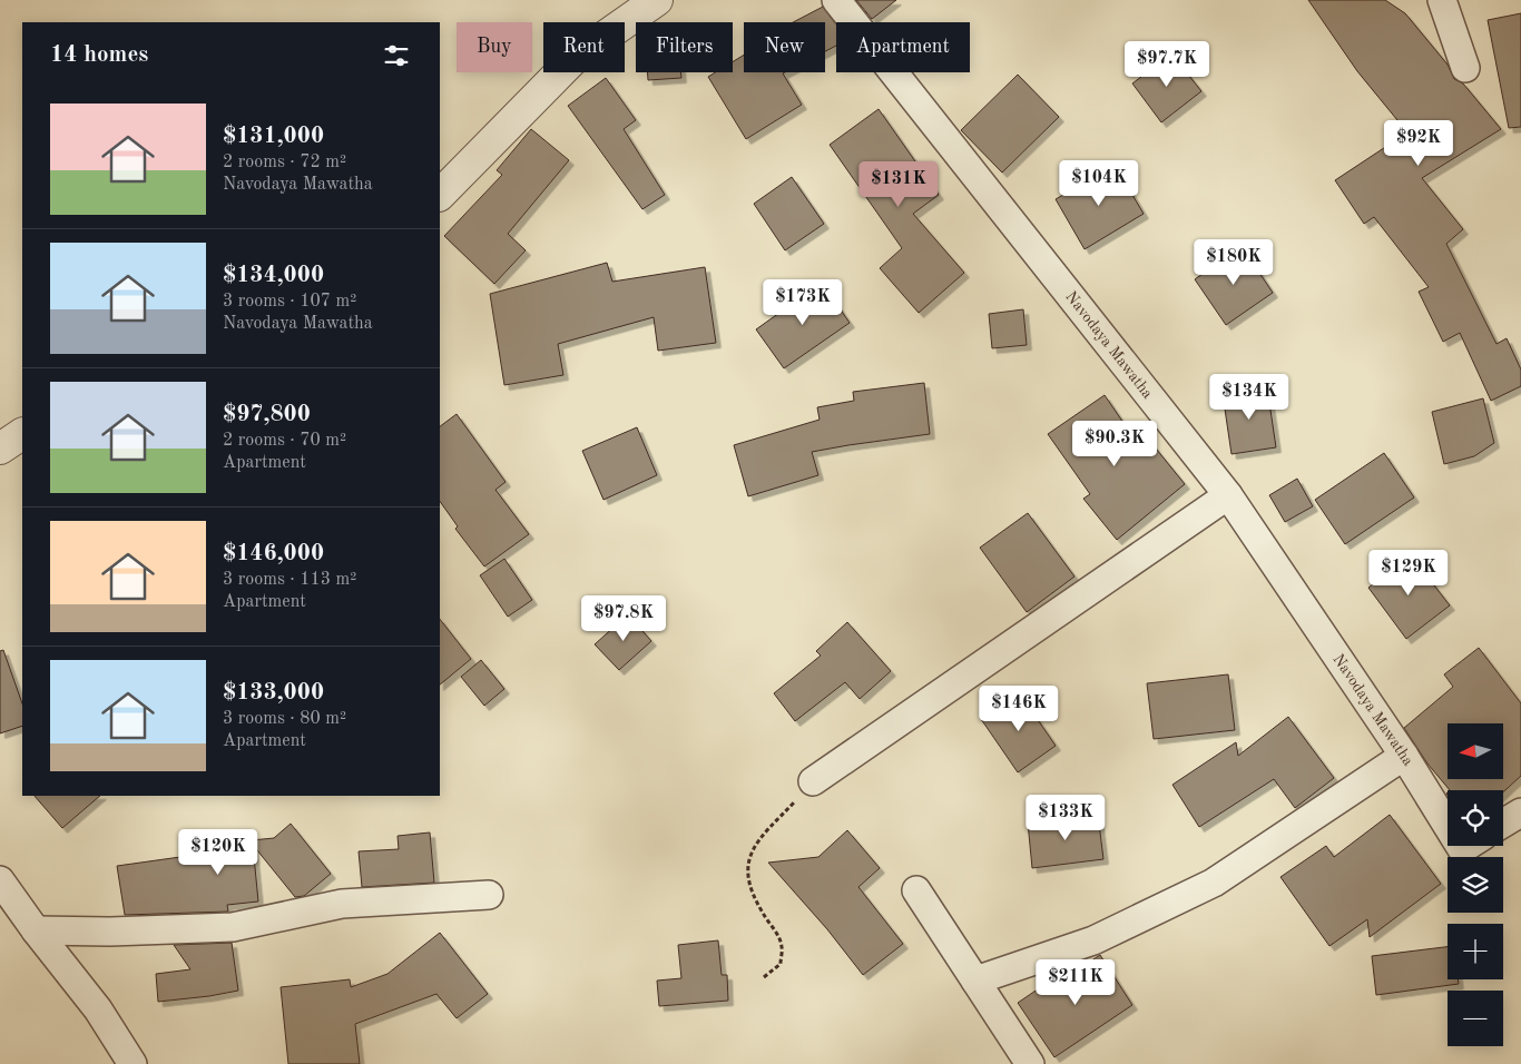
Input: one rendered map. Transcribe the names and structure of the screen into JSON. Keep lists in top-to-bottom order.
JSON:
{
  "streets": {
    "street": ["Navodaya Mawatha"]
  },
  "north": "left",
  "page": {
    "chip": [
      "Buy",
      "Rent",
      "Filters",
      "New",
      "Apartment"
    ],
    "heading": "14 homes",
    "price": [
      "$97.7K",
      "$92K",
      "$104K",
      "$131K",
      "$180K",
      "$173K",
      "$134K",
      "$90.3K",
      "$129K",
      "$97.8K",
      "$146K",
      "$133K",
      "$120K",
      "$211K"
    ],
    "list": [
      {
        "name": "$131,000",
        "note": "2 rooms · 72 m² · Navodaya Mawatha"
      },
      {
        "name": "$134,000",
        "note": "3 rooms · 107 m² · Navodaya Mawatha"
      },
      {
        "name": "$97,800",
        "note": "2 rooms · 70 m² · Apartment"
      },
      {
        "name": "$146,000",
        "note": "3 rooms · 113 m² · Apartment"
      },
      {
        "name": "$133,000",
        "note": "3 rooms · 80 m² · Apartment"
      }
    ],
    "map_buttons": ["+", "−"]
  }
}
